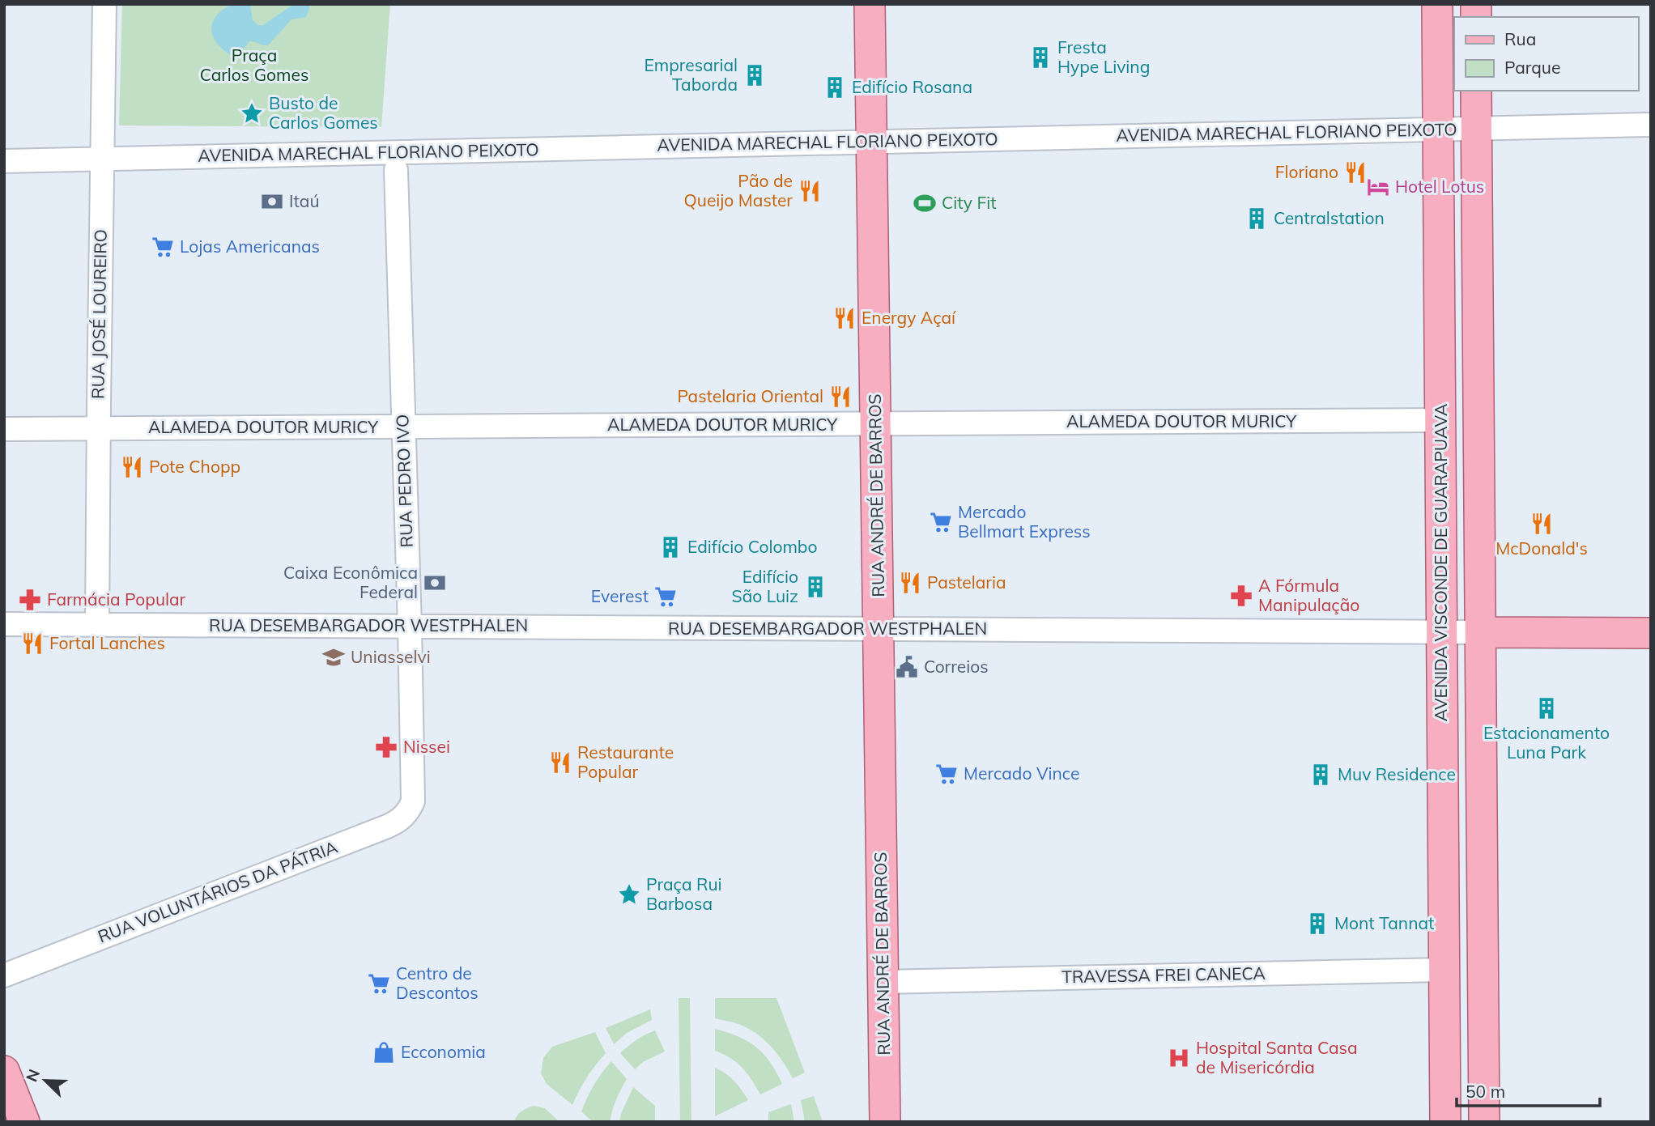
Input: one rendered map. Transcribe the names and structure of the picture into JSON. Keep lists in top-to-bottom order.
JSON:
{
  "streets": {
    "main road": ["RUA ANDRÉ DE BARROS", "AVENIDA VISCONDE DE GUARAPUAVA", "RUA DESEMBARGADOR WESTPHALEN"],
    "street": [
      "AVENIDA MARECHAL FLORIANO PEIXOTO",
      "RUA JOSÉ LOUREIRO",
      "ALAMEDA DOUTOR MURICY",
      "RUA PEDRO IVO",
      "RUA VOLUNTÁRIOS DA PÁTRIA",
      "TRAVESSA FREI CANECA"
    ]
  },
  "crossings": [
    ["AVENIDA MARECHAL FLORIANO PEIXOTO", "RUA JOSÉ LOUREIRO"],
    ["AVENIDA MARECHAL FLORIANO PEIXOTO", "RUA ANDRÉ DE BARROS"],
    ["AVENIDA MARECHAL FLORIANO PEIXOTO", "AVENIDA VISCONDE DE GUARAPUAVA"],
    ["RUA JOSÉ LOUREIRO", "ALAMEDA DOUTOR MURICY"],
    ["RUA JOSÉ LOUREIRO", "RUA DESEMBARGADOR WESTPHALEN"],
    ["ALAMEDA DOUTOR MURICY", "RUA PEDRO IVO"],
    ["ALAMEDA DOUTOR MURICY", "RUA ANDRÉ DE BARROS"],
    ["ALAMEDA DOUTOR MURICY", "AVENIDA VISCONDE DE GUARAPUAVA"],
    ["RUA PEDRO IVO", "RUA DESEMBARGADOR WESTPHALEN"],
    ["RUA PEDRO IVO", "RUA VOLUNTÁRIOS DA PÁTRIA"],
    ["RUA ANDRÉ DE BARROS", "RUA DESEMBARGADOR WESTPHALEN"],
    ["RUA ANDRÉ DE BARROS", "TRAVESSA FREI CANECA"],
    ["AVENIDA VISCONDE DE GUARAPUAVA", "RUA DESEMBARGADOR WESTPHALEN"],
    ["AVENIDA VISCONDE DE GUARAPUAVA", "TRAVESSA FREI CANECA"]
  ],
  "parks": ["Praça Carlos Gomes"],
  "places": {
    "building": [
      "Fresta Hype Living",
      "Empresarial Taborda",
      "Edifício Rosana",
      "Centralstation",
      "Edifício Colombo",
      "Edifício São Luiz",
      "Estacionamento Luna Park",
      "Muv Residence",
      "Mont Tannat"
    ],
    "place": ["Busto de Carlos Gomes", "Praça Rui Barbosa"],
    "restaurant": [
      "Floriano",
      "Pão de Queijo Master",
      "Energy Açaí",
      "Pastelaria Oriental",
      "Pote Chopp",
      "McDonald's",
      "Pastelaria",
      "Fortal Lanches",
      "Restaurante Popular"
    ],
    "hotel": ["Hotel Lotus"],
    "bank": ["Itaú", "Caixa Econômica Federal"],
    "sports": ["City Fit"],
    "supermarket": [
      "Lojas Americanas",
      "Mercado Bellmart Express",
      "Everest",
      "Mercado Vince",
      "Centro de Descontos"
    ],
    "pharmacy": ["A Fórmula Manipulação", "Farmácia Popular", "Nissei"],
    "school or university": ["Uniasselvi"],
    "public building": ["Correios"],
    "shop": ["Ecconomia"],
    "hospital": ["Hospital Santa Casa de Misericórdia"]
  },
  "legend": ["Rua", "Parque"],
  "scale_bar": "50 m",
  "north": "top left"
}
